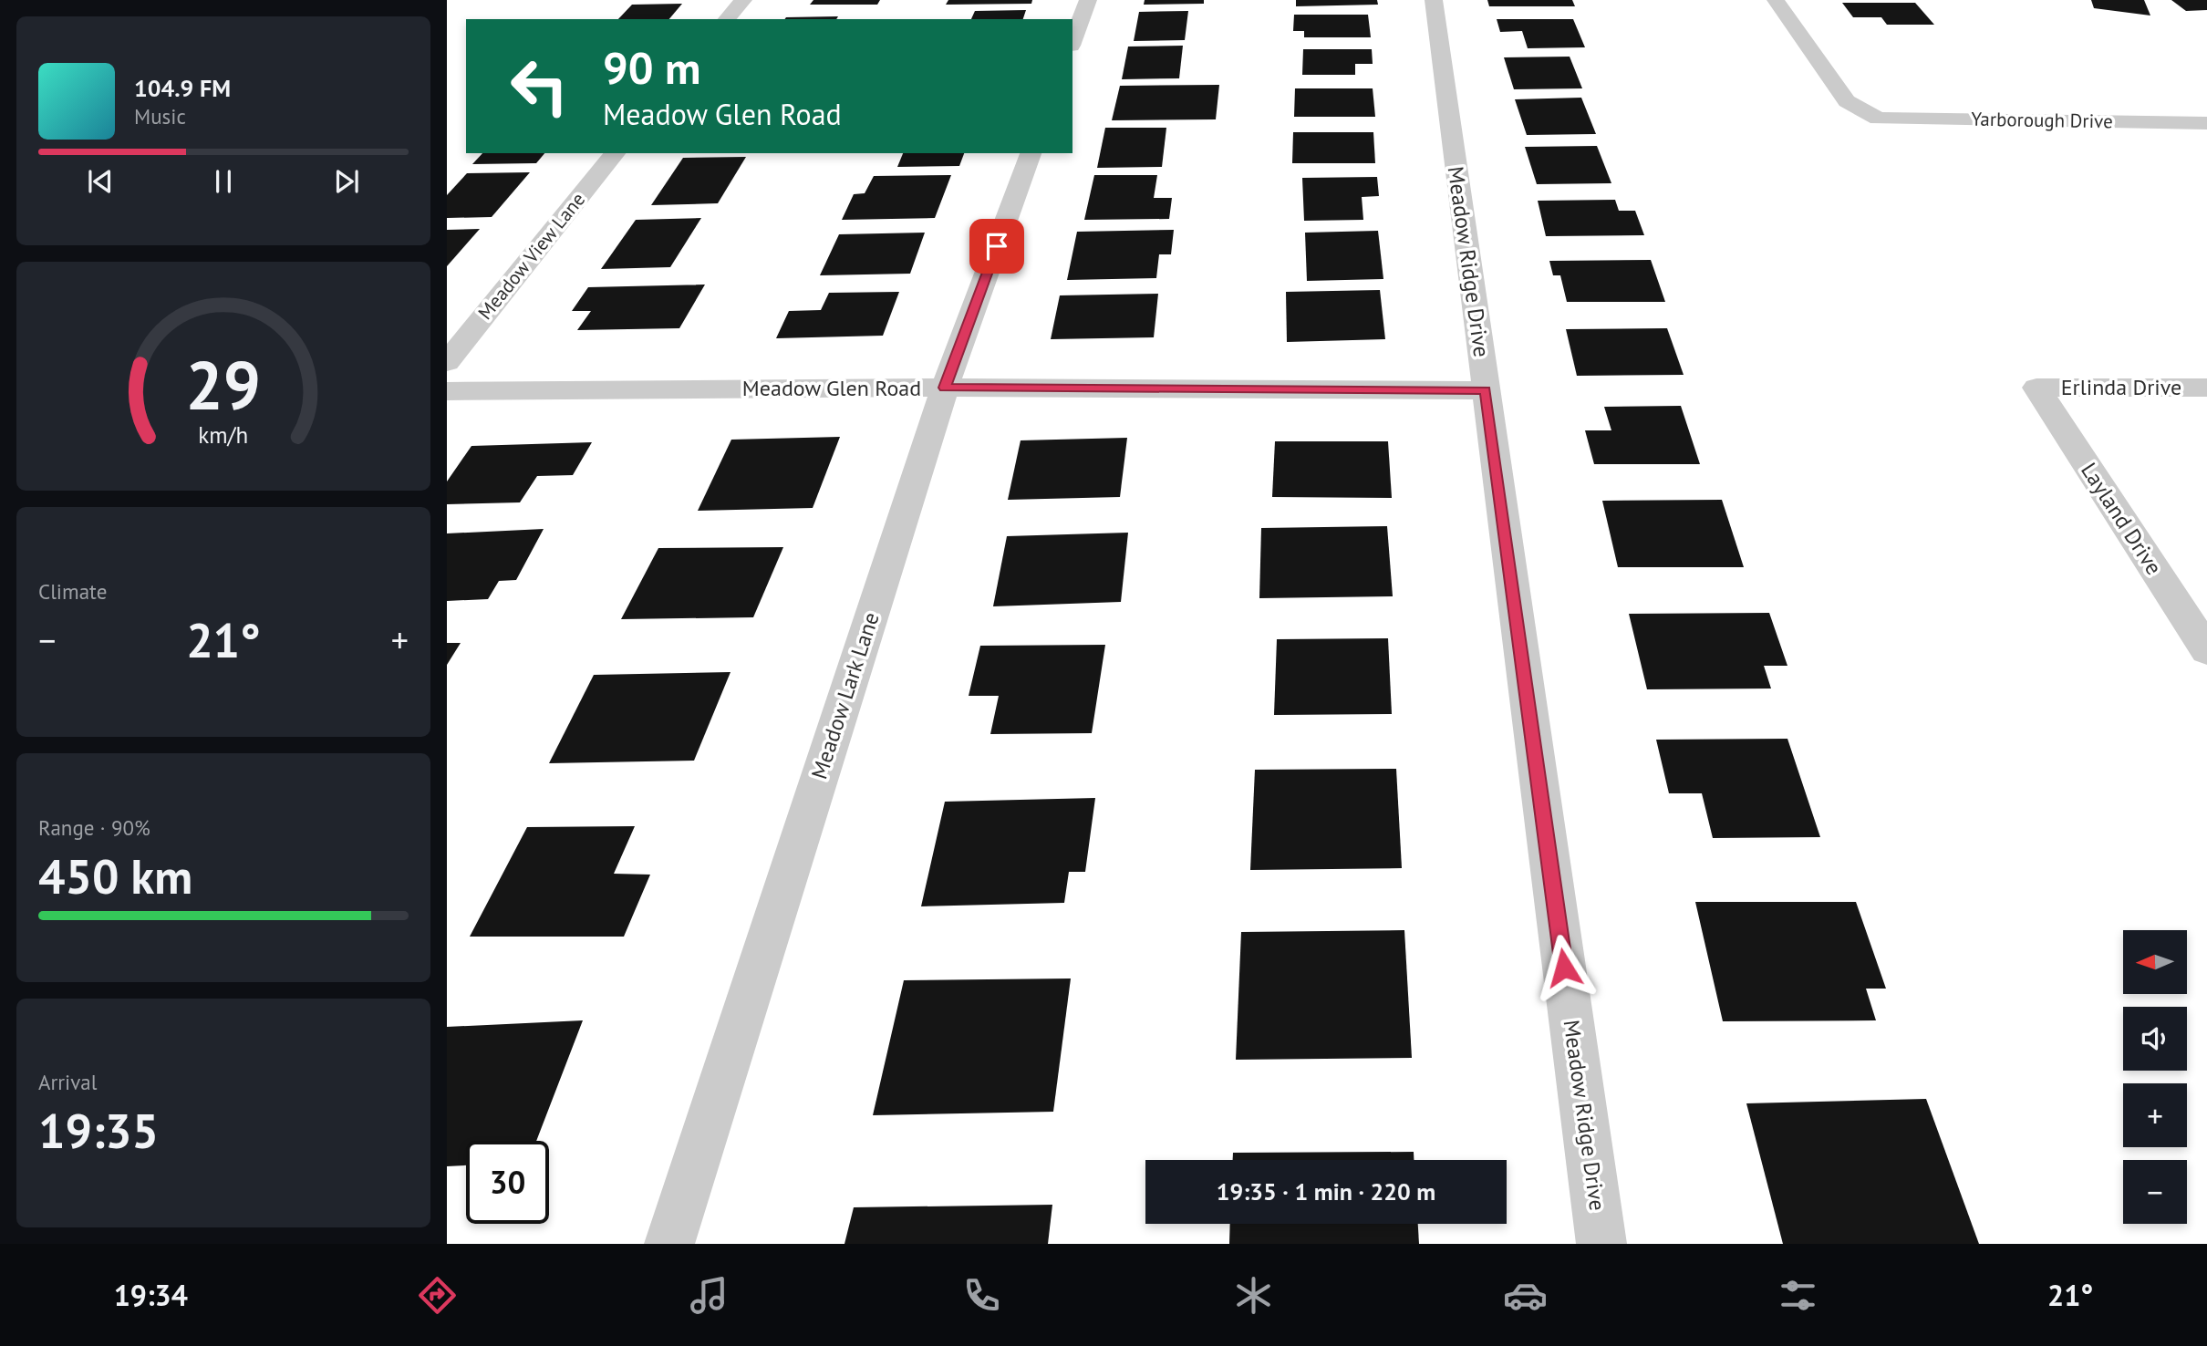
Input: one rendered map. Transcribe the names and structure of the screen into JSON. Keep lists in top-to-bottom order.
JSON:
{
  "streets": {
    "street": [
      "Yarborough Drive",
      "Meadow View Lane",
      "Meadow Ridge Drive",
      "Erlinda Drive",
      "Meadow Glen Road",
      "Layland Drive",
      "Meadow Lark Lane"
    ]
  },
  "crossings": [
    ["Meadow Ridge Drive", "Meadow Glen Road"],
    ["Erlinda Drive", "Layland Drive"],
    ["Meadow Glen Road", "Meadow Lark Lane"]
  ],
  "north": "left",
  "page": {
    "turn": ["90 m", "Meadow Glen Road"],
    "song": ["104.9 FM", "Music"],
    "tile": [
      "Climate",
      ["Range · 90%", "450 km"],
      ["Arrival", "19:35"]
    ],
    "heat": ["−", "21°", "+"],
    "map_buttons": ["+", "−"],
    "limit": "30",
    "trip": "19:35 · 1 min · 220 m",
    "tabs": ["19:34", "21°"],
    "gauge": ["29", "km/h"]
  }
}
